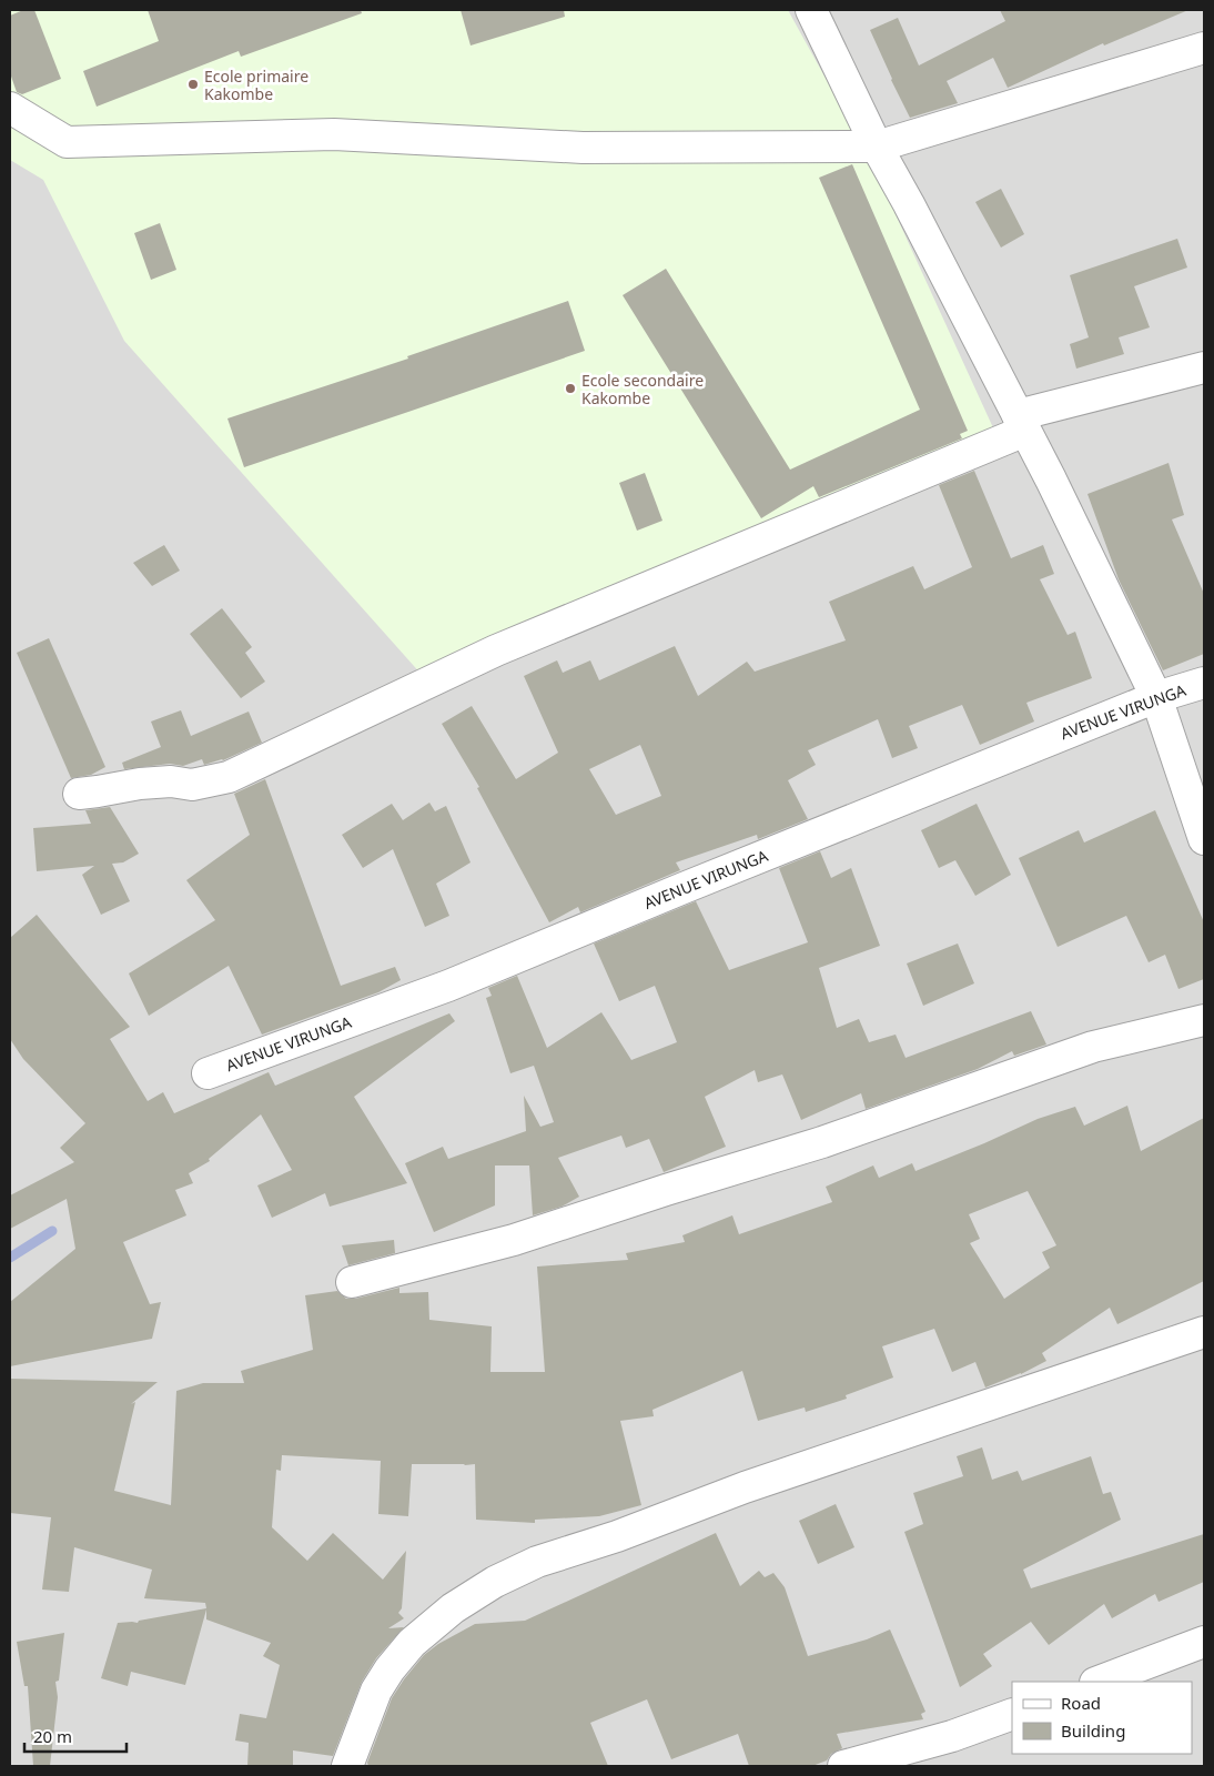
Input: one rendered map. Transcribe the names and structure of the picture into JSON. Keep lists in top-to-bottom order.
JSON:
{
  "streets": {
    "street": ["AVENUE VIRUNGA"]
  },
  "places": ["Ecole primaire Kakombe", "Ecole secondaire Kakombe"],
  "legend": ["Road", "Building"],
  "scale_bar": "20 m"
}
